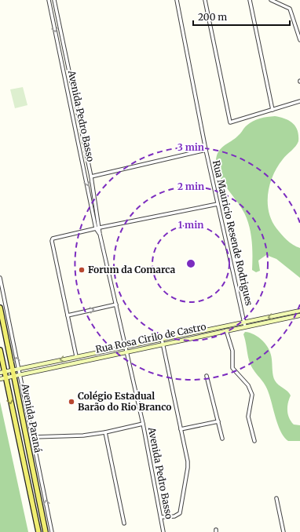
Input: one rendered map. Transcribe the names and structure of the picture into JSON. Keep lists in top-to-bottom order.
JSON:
{
  "streets": {
    "main road": ["Rua Rosa Cirilo de Castro", "Avenida Paraná"],
    "street": ["Avenida Pedro Basso", "Rua Mauricio Resende Rodrigues"]
  },
  "crossings": [
    ["Avenida Pedro Basso", "Rua Rosa Cirilo de Castro"],
    ["Rua Mauricio Resende Rodrigues", "Rua Rosa Cirilo de Castro"],
    ["Rua Rosa Cirilo de Castro", "Avenida Paraná"]
  ],
  "places": ["Forum da Comarca", "Colégio Estadual Barão do Rio Branco"],
  "scale_bar": "200 m",
  "rings": ["3 min", "2 min", "1 min"]
}
